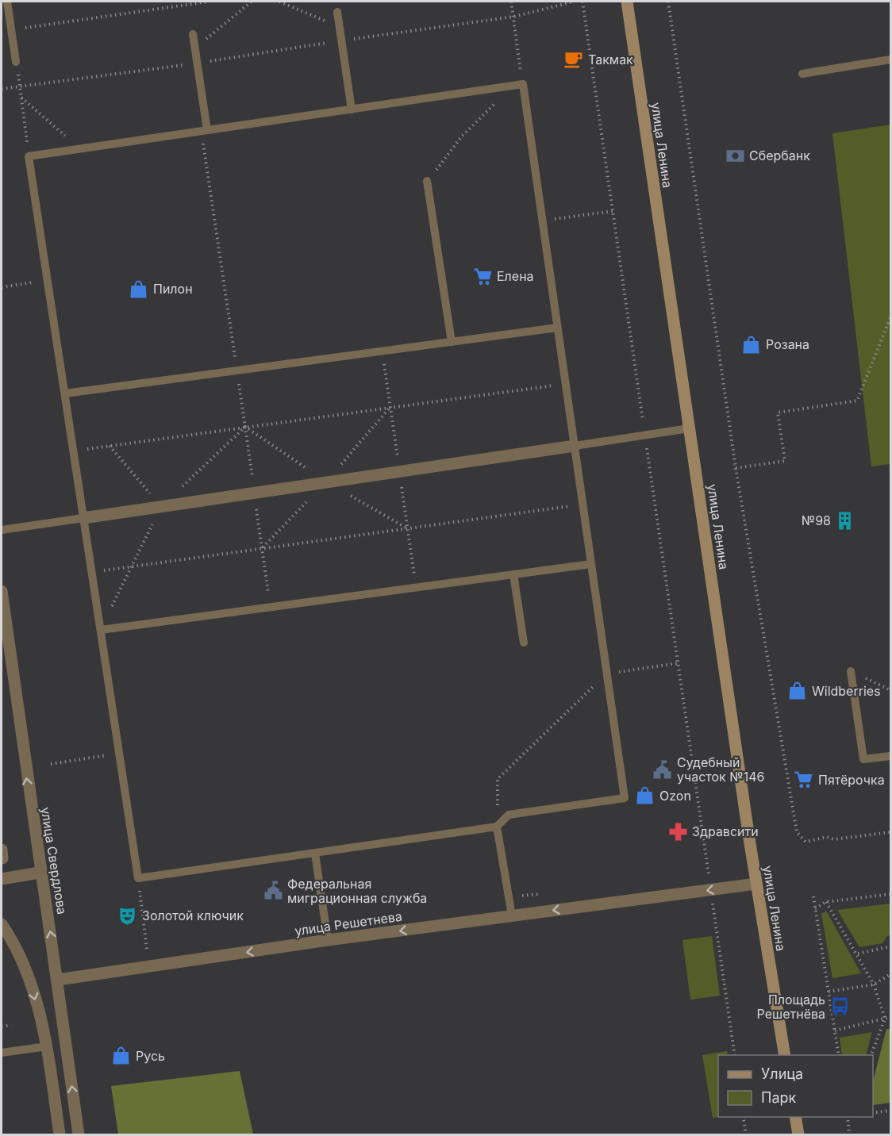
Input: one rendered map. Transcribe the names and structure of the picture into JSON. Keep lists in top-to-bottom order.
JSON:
{
  "streets": {
    "main road": ["улица Ленина"],
    "street": ["улица Свердлова", "улица Решетнева"]
  },
  "crossings": [
    ["улица Ленина", "улица Решетнева"],
    ["улица Свердлова", "улица Решетнева"]
  ],
  "one_way": ["улица Решетнева"],
  "places": {
    "cafe": ["Такмак"],
    "bank": ["Сбербанк"],
    "supermarket": ["Елена", "Пятёрочка"],
    "shop": [
      "Пилон",
      "Розана",
      "Wildberries",
      "Ozon",
      "Русь"
    ],
    "building": ["№98"],
    "public building": ["Судебный участок №146", "Федеральная миграционная служба"],
    "pharmacy": ["Здравсити"],
    "theatre": ["Золотой ключик"],
    "bus stop": ["Площадь Решетнёва"]
  },
  "legend": ["Улица", "Парк"]
}
